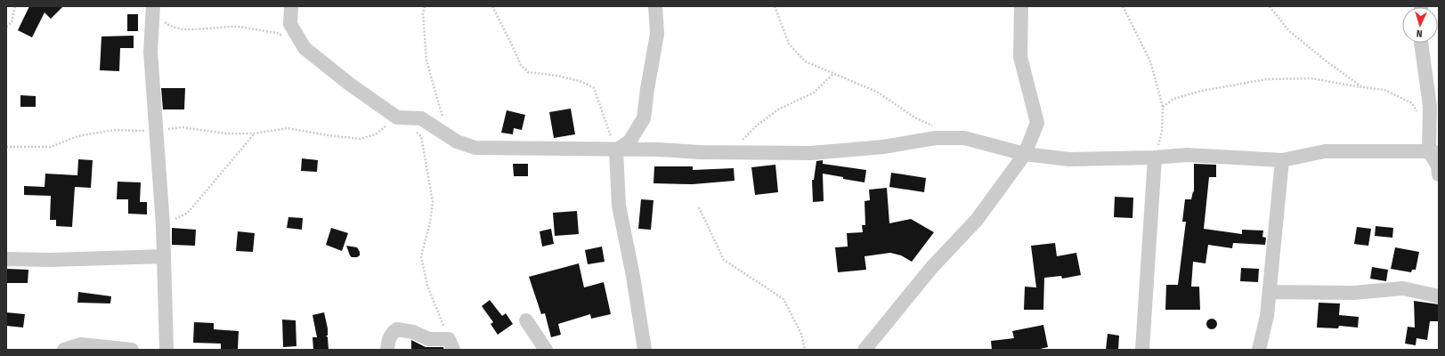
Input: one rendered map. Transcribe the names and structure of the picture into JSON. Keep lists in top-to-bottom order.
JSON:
{
  "north": "bottom"
}
